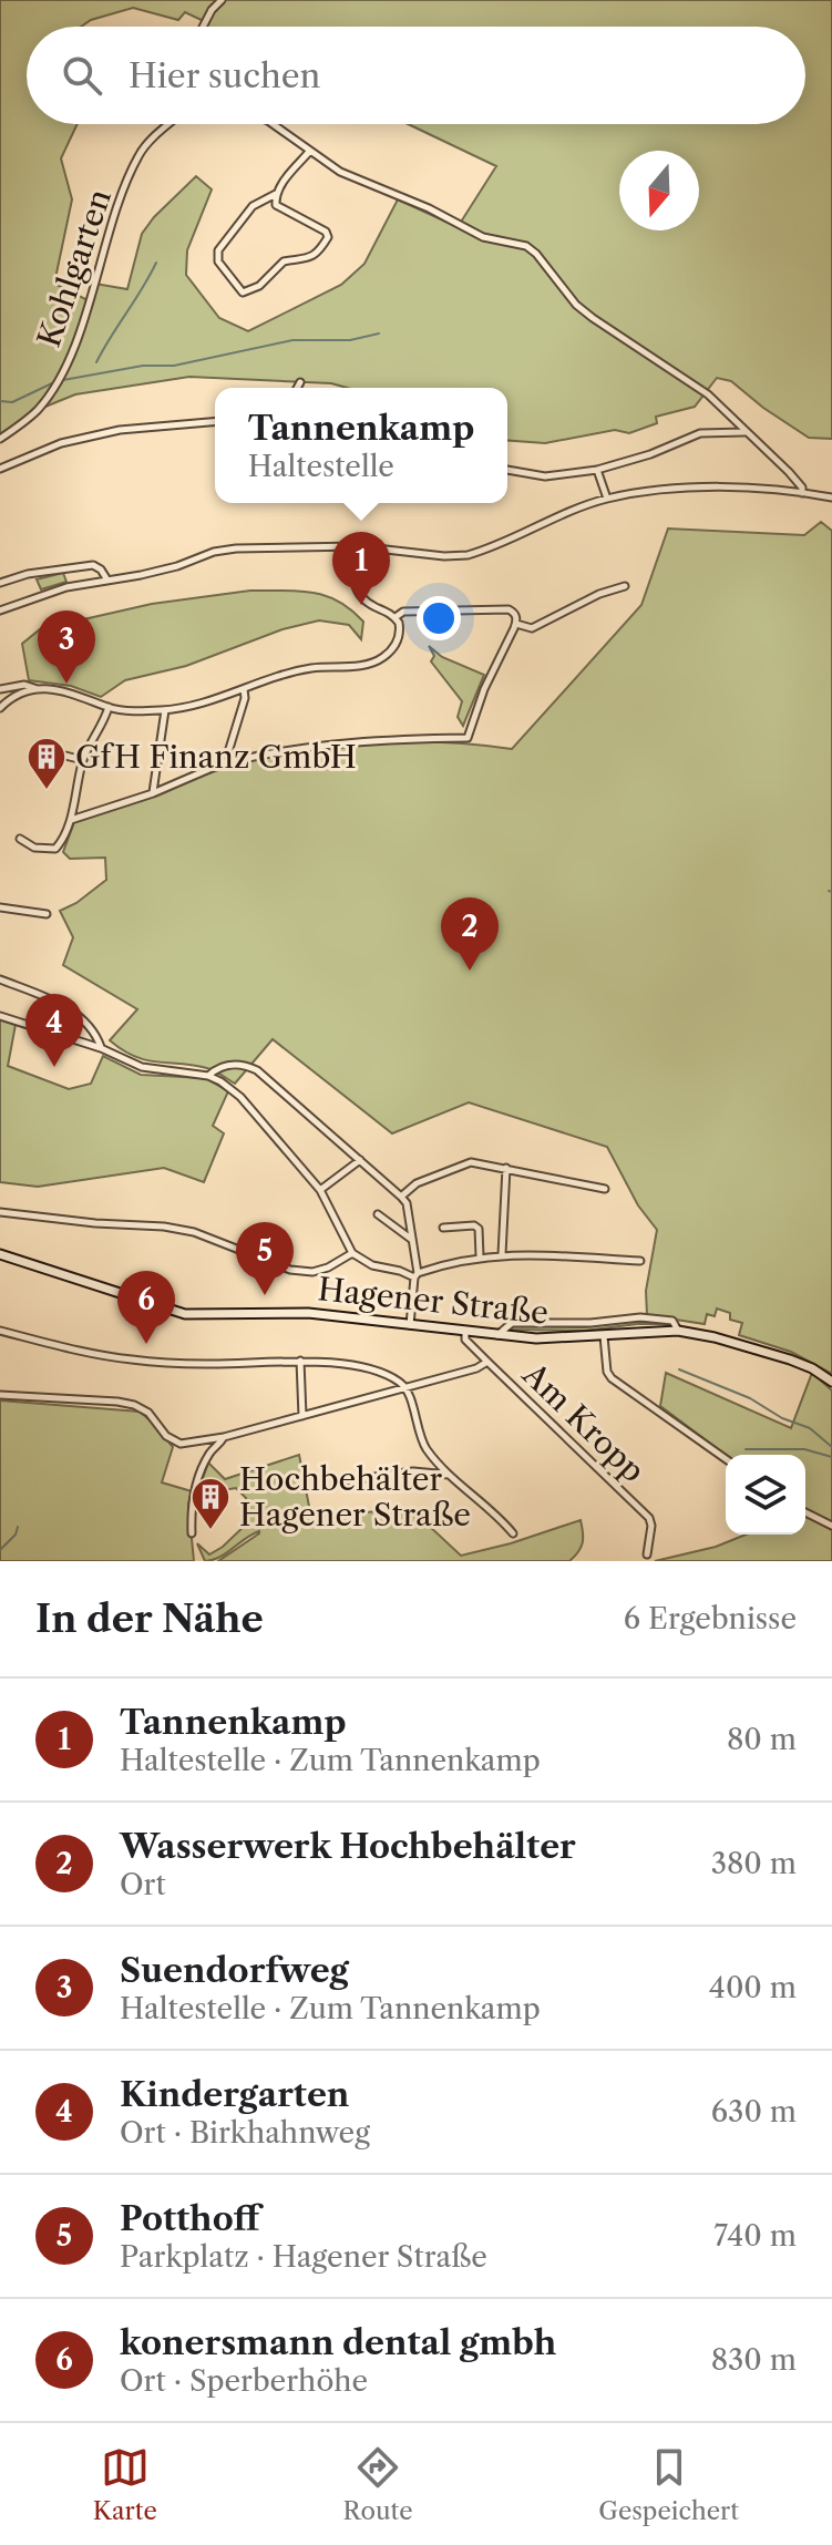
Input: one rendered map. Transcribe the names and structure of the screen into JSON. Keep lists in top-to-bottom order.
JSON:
{
  "streets": {
    "main road": ["Hagener Straße"],
    "street": ["Kohlgarten", "Am Kropp"]
  },
  "crossings": [
    ["Hagener Straße", "Am Kropp"]
  ],
  "places": {
    "building": ["GfH Finanz GmbH", "Hochbehälter Hagener Straße"]
  },
  "north": "bottom",
  "page": {
    "search": "Hier suchen",
    "popup": ["Tannenkamp", "Haltestelle"],
    "pins": [
      "1",
      "3",
      "2",
      "4",
      "5",
      "6"
    ],
    "heading": ["In der Nähe", "6 Ergebnisse"],
    "list": [
      {
        "mark": "1",
        "name": "Tannenkamp",
        "note": "Haltestelle · Zum Tannenkamp",
        "value": "80 m"
      },
      {
        "mark": "2",
        "name": "Wasserwerk Hochbehälter",
        "note": "Ort",
        "value": "380 m"
      },
      {
        "mark": "3",
        "name": "Suendorfweg",
        "note": "Haltestelle · Zum Tannenkamp",
        "value": "400 m"
      },
      {
        "mark": "4",
        "name": "Kindergarten",
        "note": "Ort · Birkhahnweg",
        "value": "630 m"
      },
      {
        "mark": "5",
        "name": "Potthoff",
        "note": "Parkplatz · Hagener Straße",
        "value": "740 m"
      },
      {
        "mark": "6",
        "name": "konersmann dental gmbh",
        "note": "Ort · Sperberhöhe",
        "value": "830 m"
      }
    ],
    "nav": ["Karte", "Route", "Gespeichert"]
  }
}
